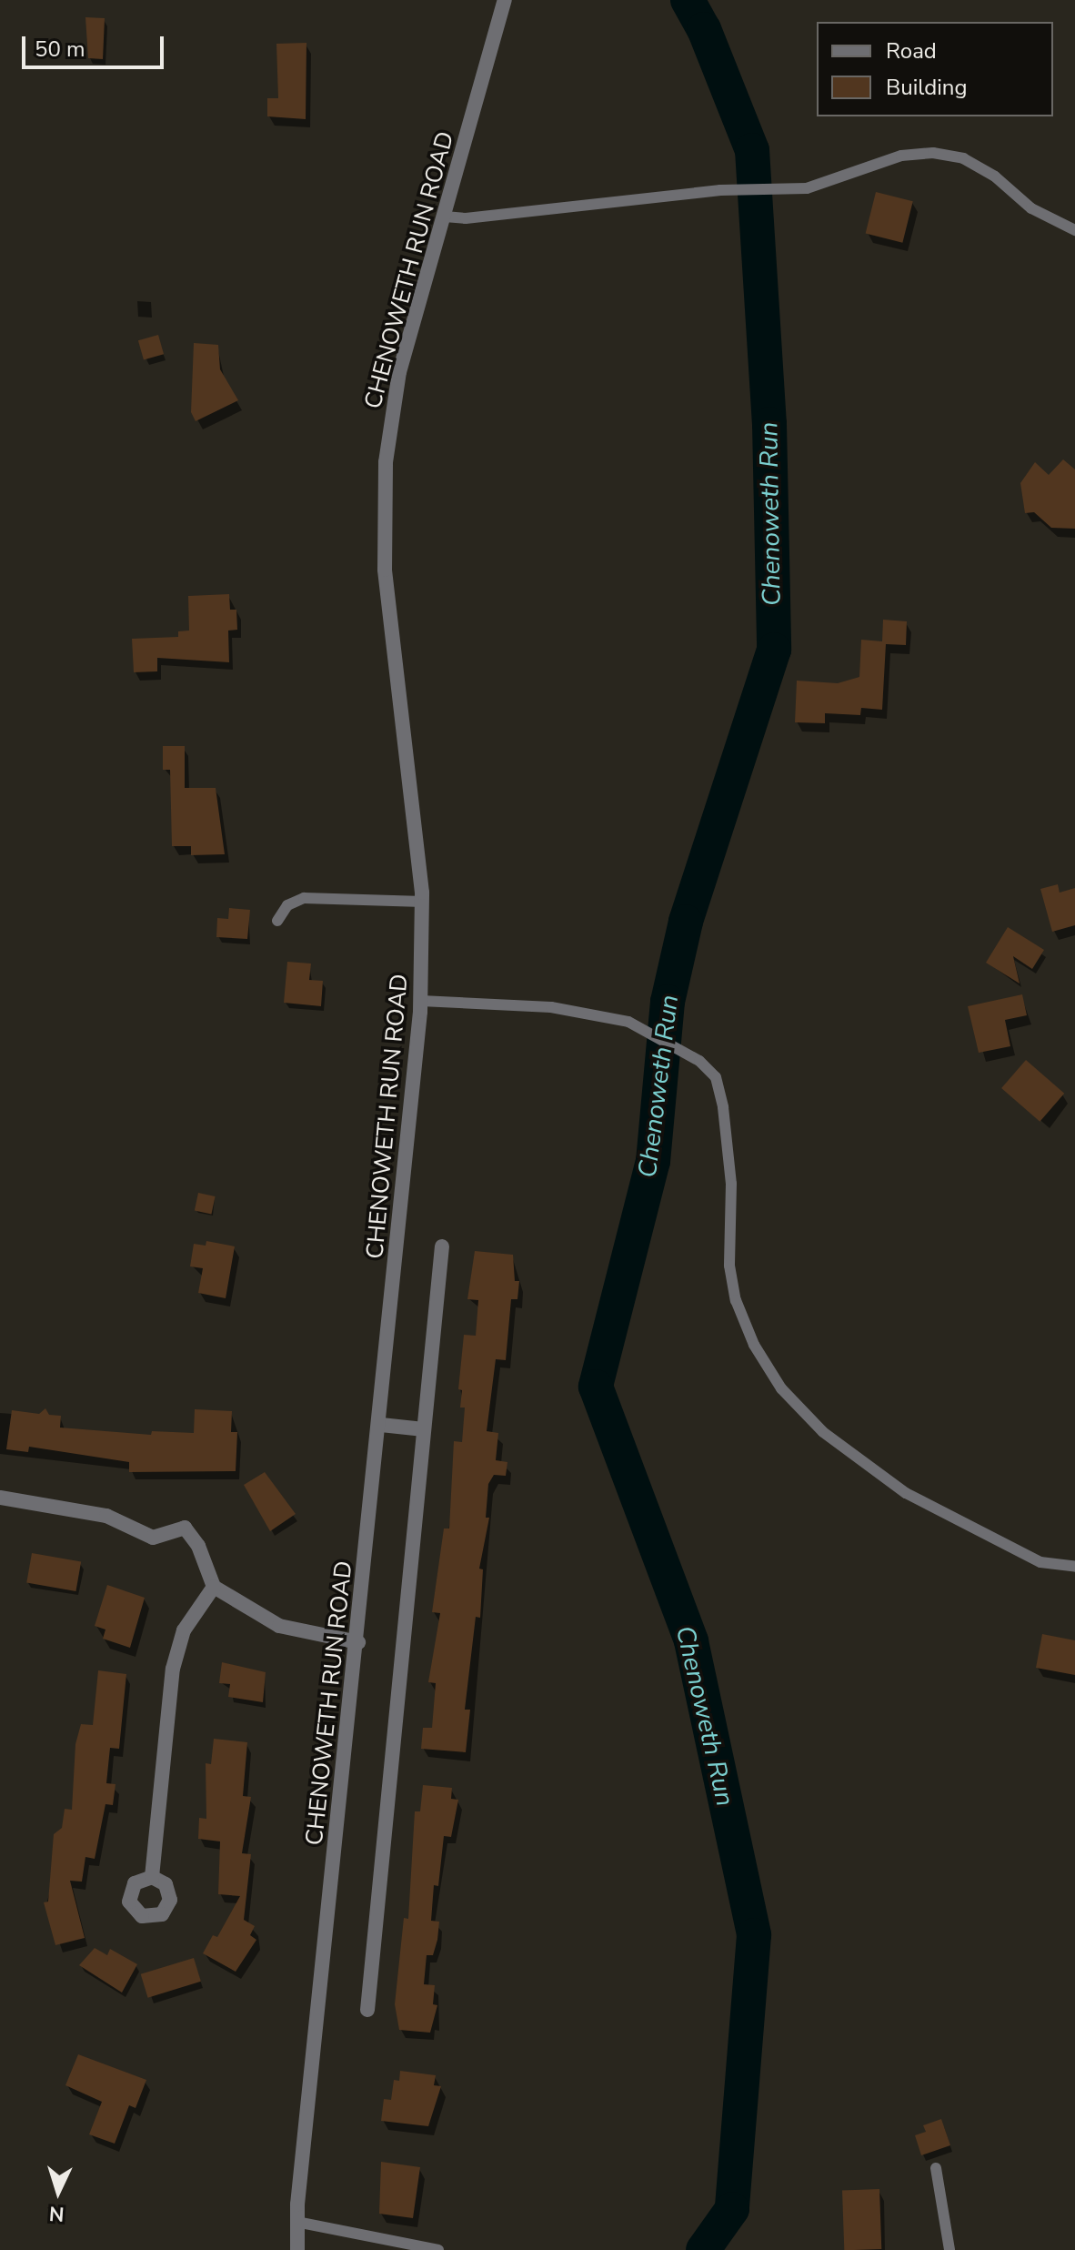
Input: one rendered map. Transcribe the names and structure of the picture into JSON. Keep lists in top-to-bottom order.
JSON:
{
  "streets": {
    "street": ["CHENOWETH RUN ROAD"]
  },
  "water": ["Chenoweth Run"],
  "legend": ["Road", "Building"],
  "scale_bar": "50 m",
  "north": "bottom"
}
